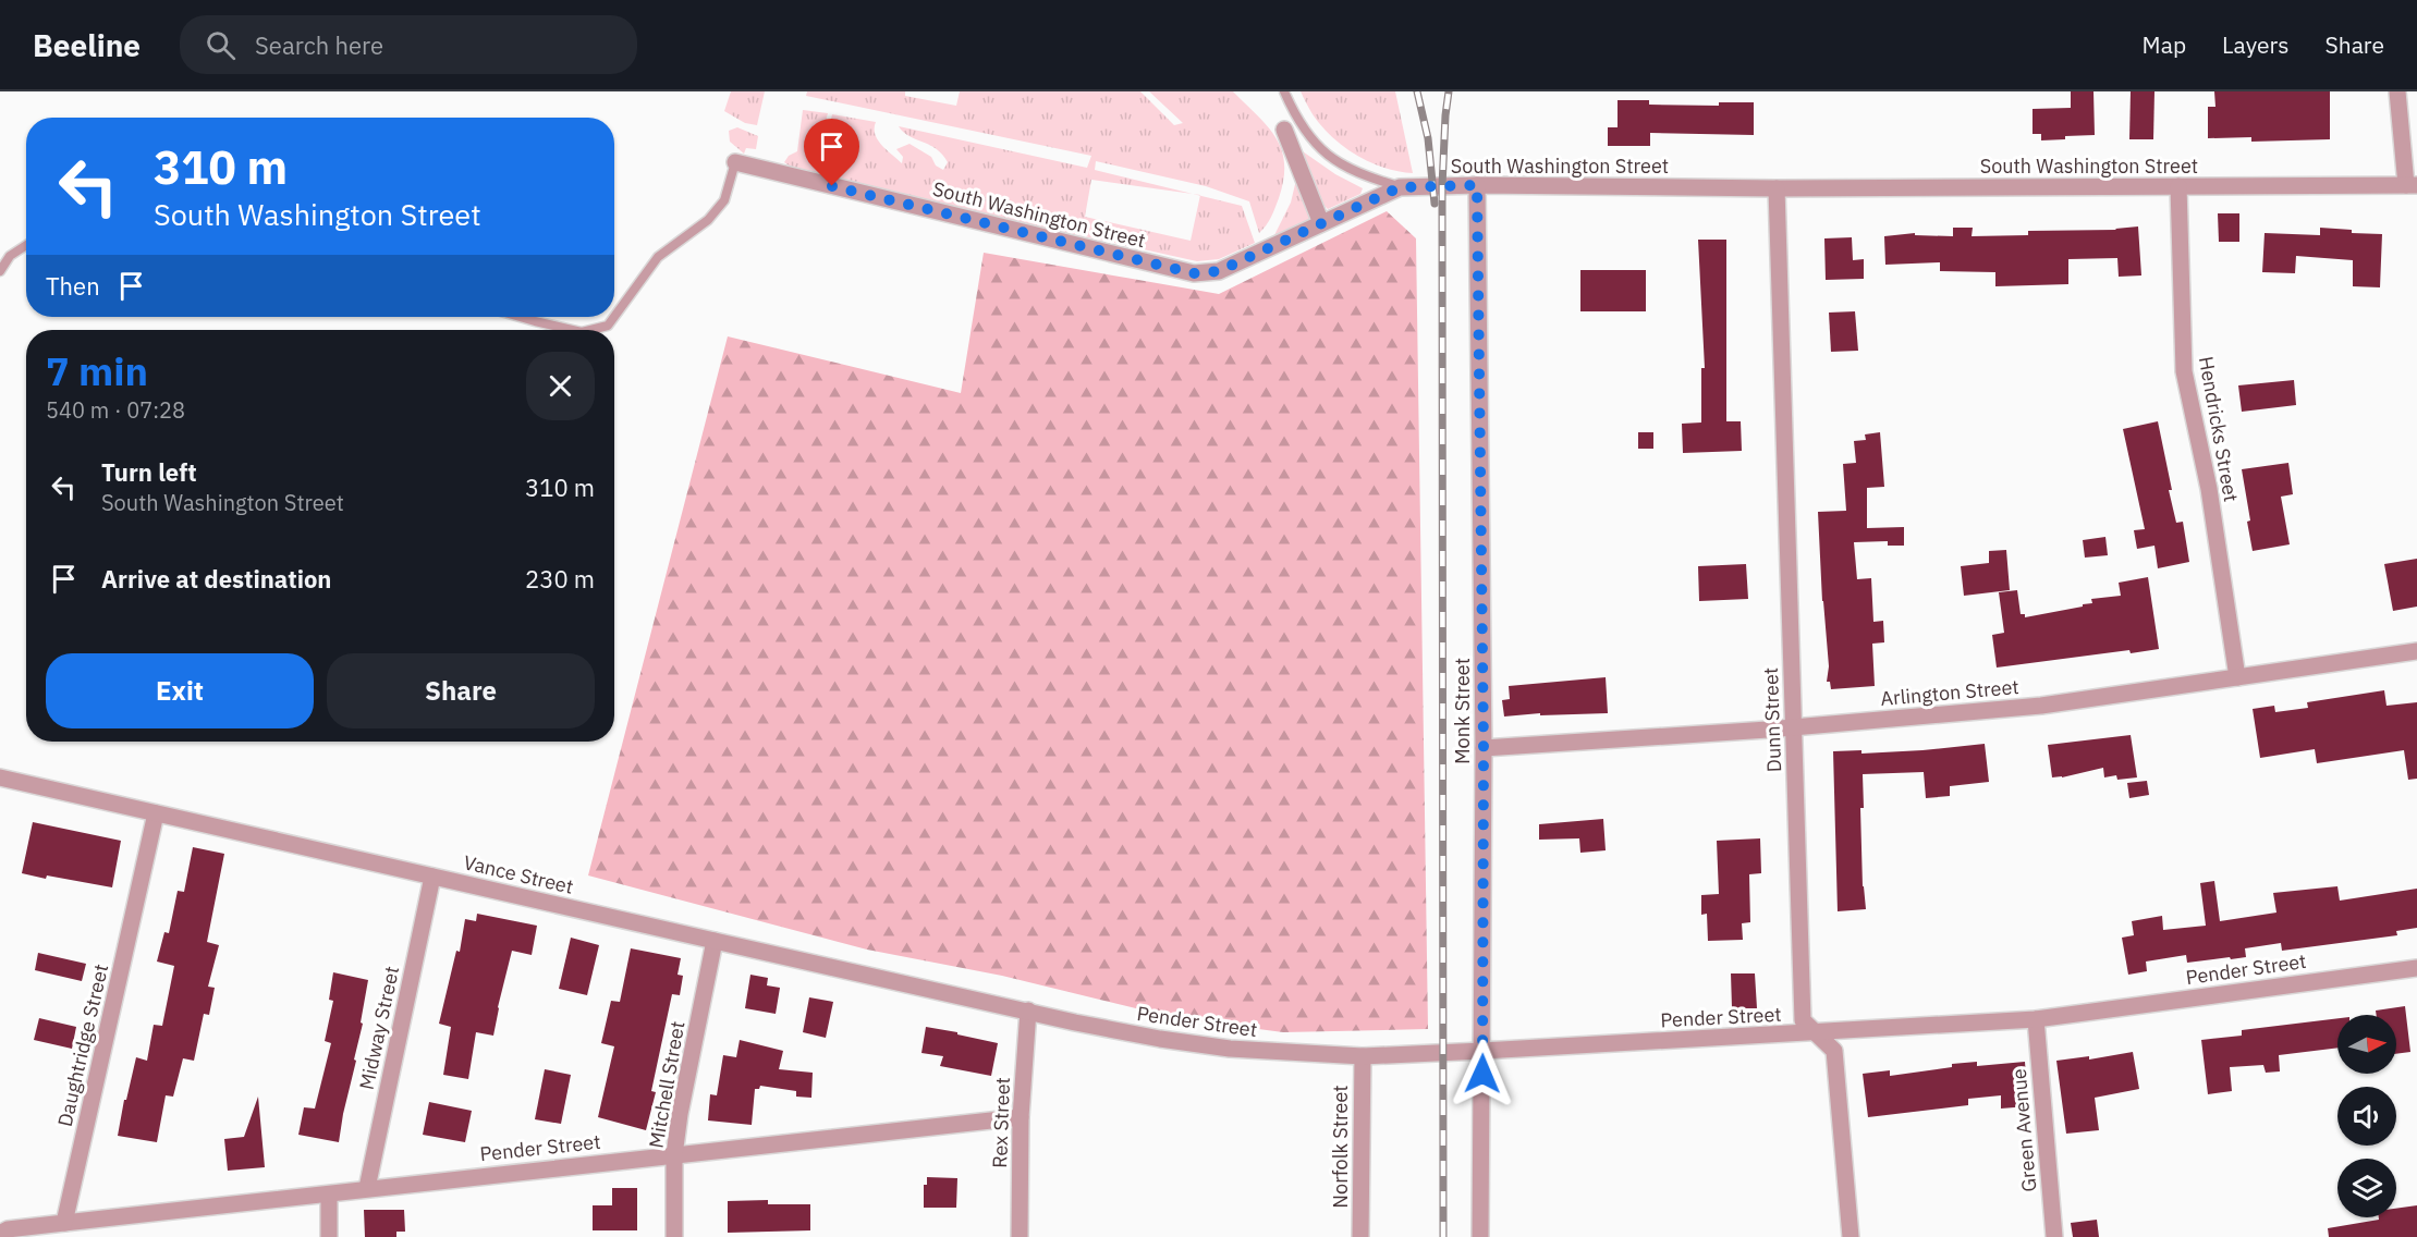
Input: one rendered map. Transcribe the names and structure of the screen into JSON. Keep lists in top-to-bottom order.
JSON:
{
  "streets": {
    "street": [
      "South Washington Street",
      "Hendricks Street",
      "Arlington Street",
      "Monk Street",
      "Dunn Street",
      "Vance Street",
      "Pender Street",
      "Midway Street",
      "Daughtridge Street",
      "Mitchell Street",
      "Rex Street",
      "Green Avenue",
      "Norfolk Street"
    ]
  },
  "crossings": [
    ["South Washington Street", "Hendricks Street"],
    ["South Washington Street", "Monk Street"],
    ["South Washington Street", "Dunn Street"],
    ["Hendricks Street", "Arlington Street"],
    ["Arlington Street", "Monk Street"],
    ["Arlington Street", "Dunn Street"],
    ["Monk Street", "Pender Street"],
    ["Dunn Street", "Pender Street"],
    ["Vance Street", "Pender Street"],
    ["Vance Street", "Midway Street"],
    ["Vance Street", "Daughtridge Street"],
    ["Vance Street", "Mitchell Street"],
    ["Vance Street", "Rex Street"],
    ["Pender Street", "Midway Street"],
    ["Pender Street", "Daughtridge Street"],
    ["Pender Street", "Mitchell Street"],
    ["Pender Street", "Rex Street"],
    ["Pender Street", "Green Avenue"],
    ["Pender Street", "Norfolk Street"]
  ],
  "north": "right",
  "page": {
    "header": "Beeline",
    "search": "Search here",
    "nav": ["Map", "Layers", "Share"],
    "turn": ["310 m", "South Washington Street"],
    "then": "Then",
    "heading": ["7 min", "540 m · 07:28"],
    "list": [
      {
        "name": "Turn left",
        "note": "South Washington Street",
        "value": "310 m"
      },
      {
        "name": "Arrive at destination",
        "value": "230 m"
      }
    ],
    "buttons": ["Exit", "Share"]
  }
}
